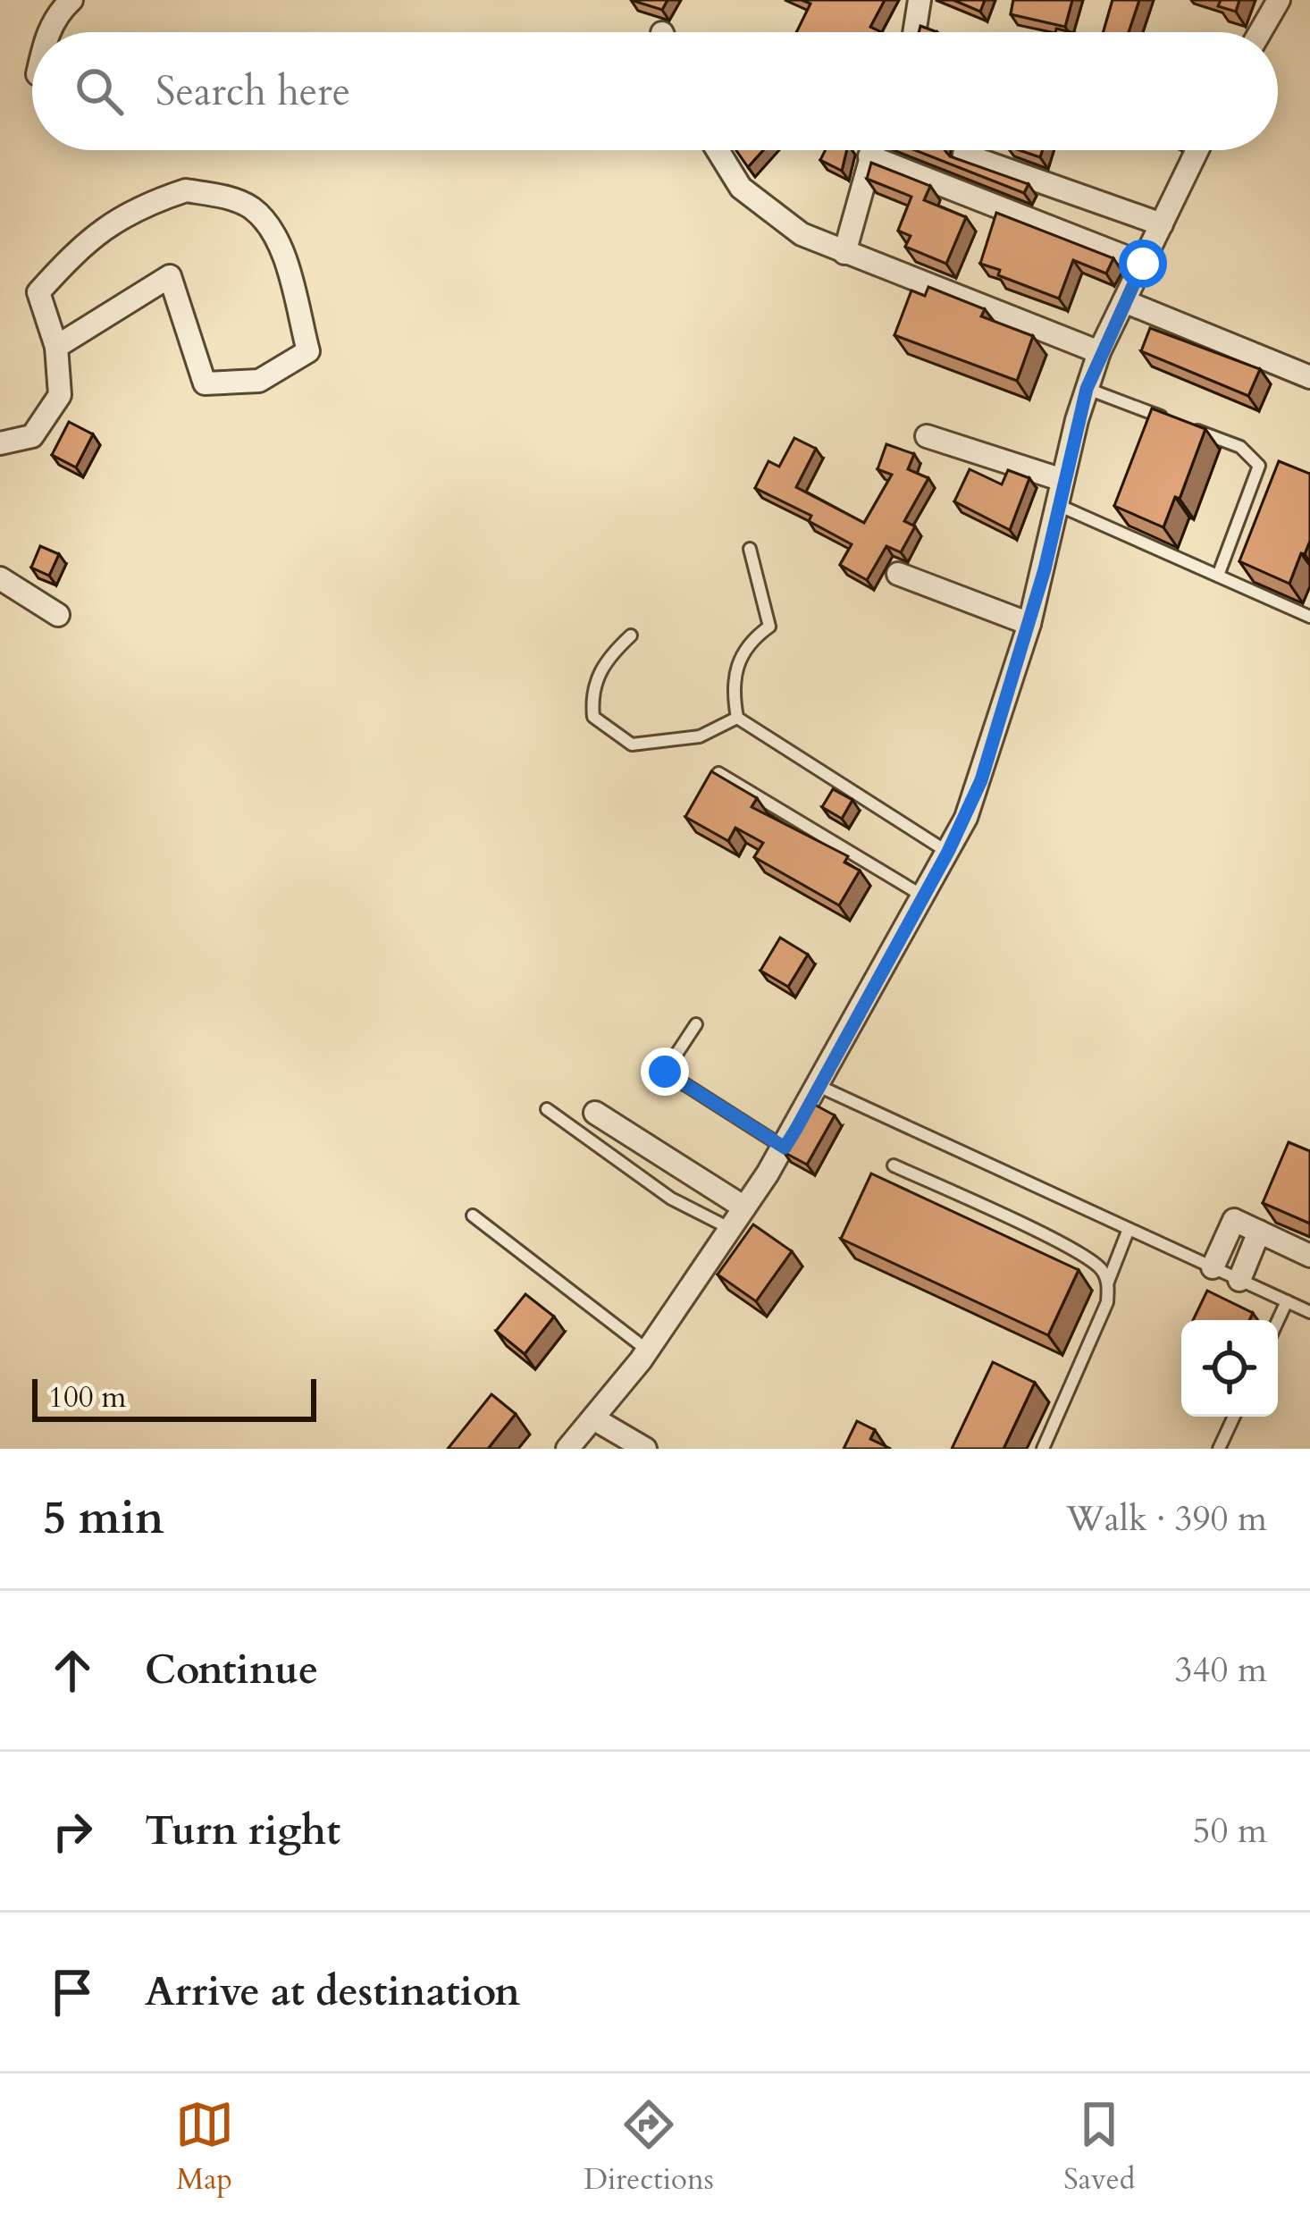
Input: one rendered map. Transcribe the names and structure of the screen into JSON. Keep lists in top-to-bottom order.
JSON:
{
  "scale_bar": "100 m",
  "page": {
    "search": "Search here",
    "scale": "100 m",
    "heading": ["5 min", "Walk · 390 m"],
    "list": [
      ["Continue", "340 m"],
      ["Turn right", "50 m"],
      "Arrive at destination"
    ],
    "nav": ["Map", "Directions", "Saved"]
  }
}
